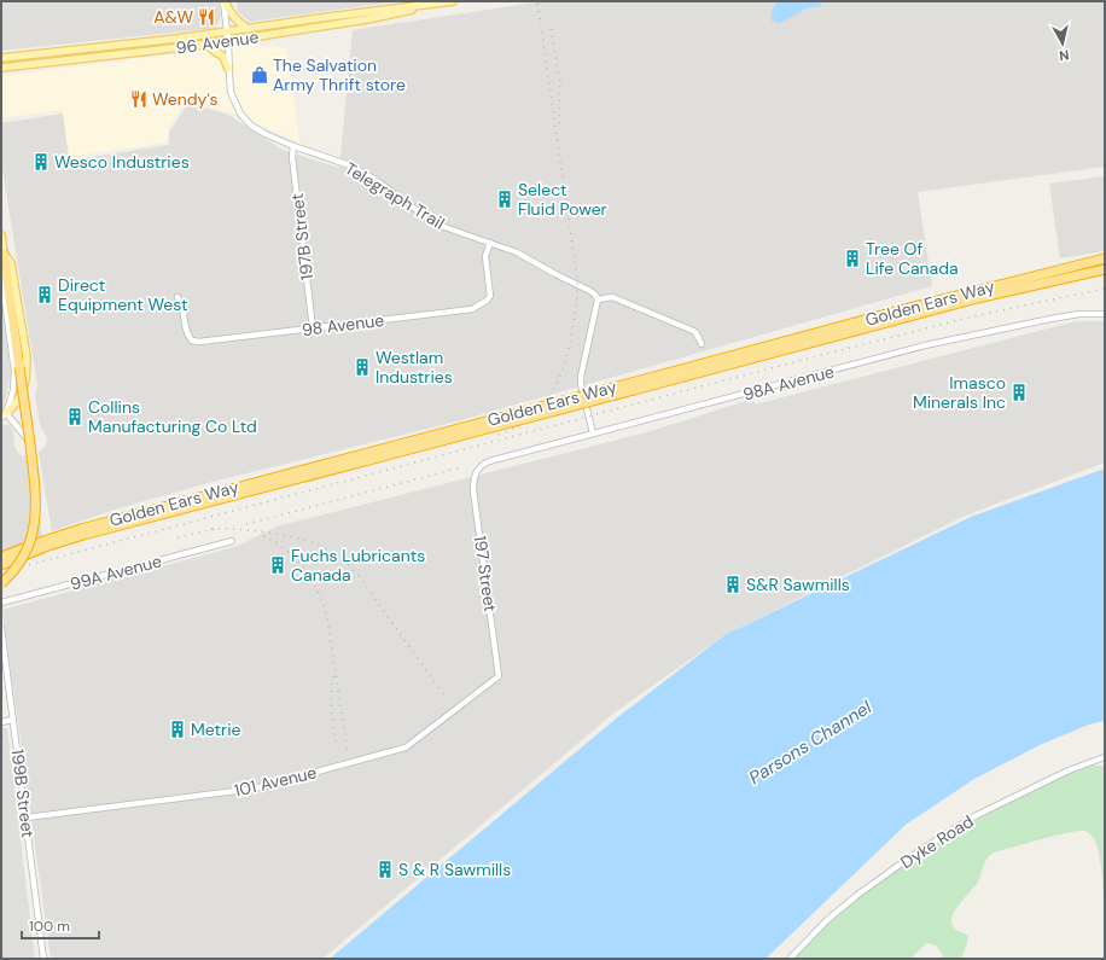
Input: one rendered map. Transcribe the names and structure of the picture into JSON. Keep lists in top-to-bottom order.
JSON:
{
  "streets": {
    "highway": ["Golden Ears Way"],
    "main road": ["96 Avenue"],
    "street": [
      "Telegraph Trail",
      "197B Street",
      "98 Avenue",
      "98A Avenue",
      "99A Avenue",
      "197 Street",
      "101 Avenue",
      "199B Street",
      "Dyke Road"
    ]
  },
  "crossings": [
    ["96 Avenue", "Telegraph Trail"],
    ["Telegraph Trail", "197B Street"],
    ["Telegraph Trail", "98 Avenue"],
    ["197B Street", "98 Avenue"],
    ["98A Avenue", "197 Street"],
    ["197 Street", "101 Avenue"],
    ["101 Avenue", "199B Street"]
  ],
  "water": ["Parsons Channel"],
  "places": {
    "restaurant": ["A&W", "Wendy's"],
    "shop": ["The Salvation Army Thrift store"],
    "building": [
      "Wesco Industries",
      "Select Fluid Power",
      "Tree Of Life Canada",
      "Direct Equipment West",
      "Westlam Industries",
      "Imasco Minerals Inc",
      "Collins Manufacturing Co Ltd",
      "Fuchs Lubricants Canada",
      "S&R Sawmills",
      "Metrie",
      "S & R Sawmills"
    ]
  },
  "scale_bar": "100 m",
  "north": "bottom"
}
